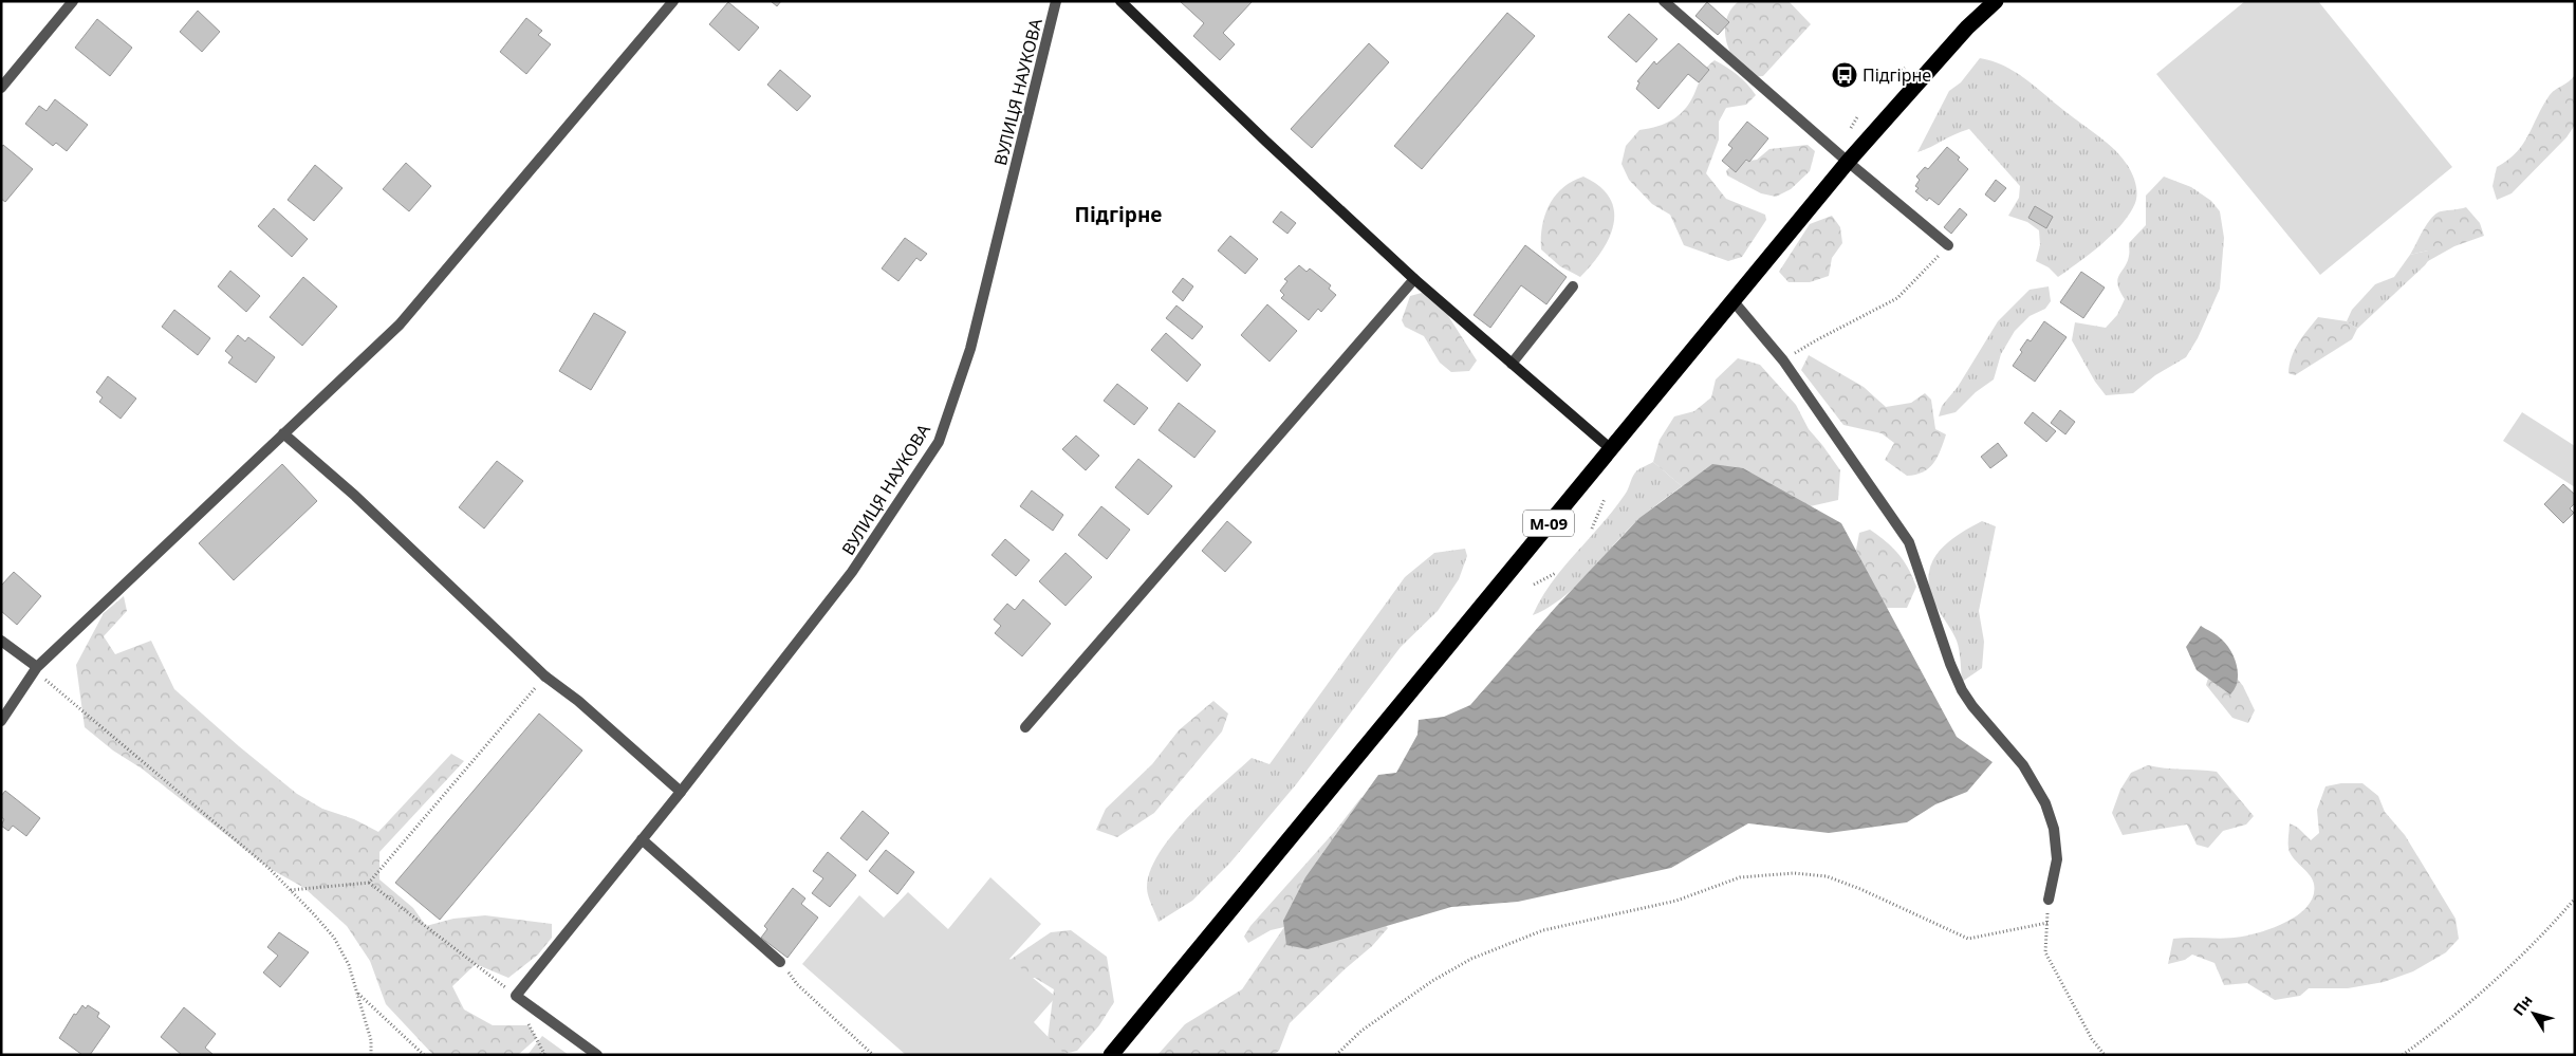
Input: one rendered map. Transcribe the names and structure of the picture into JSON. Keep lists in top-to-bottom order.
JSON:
{
  "streets": {
    "highway": ["М-09"],
    "street": ["ВУЛИЦЯ НАУКОВА"]
  },
  "districts": ["Підгірне"],
  "places": {
    "bus stop": ["Підгірне"]
  },
  "north": "top left"
}
